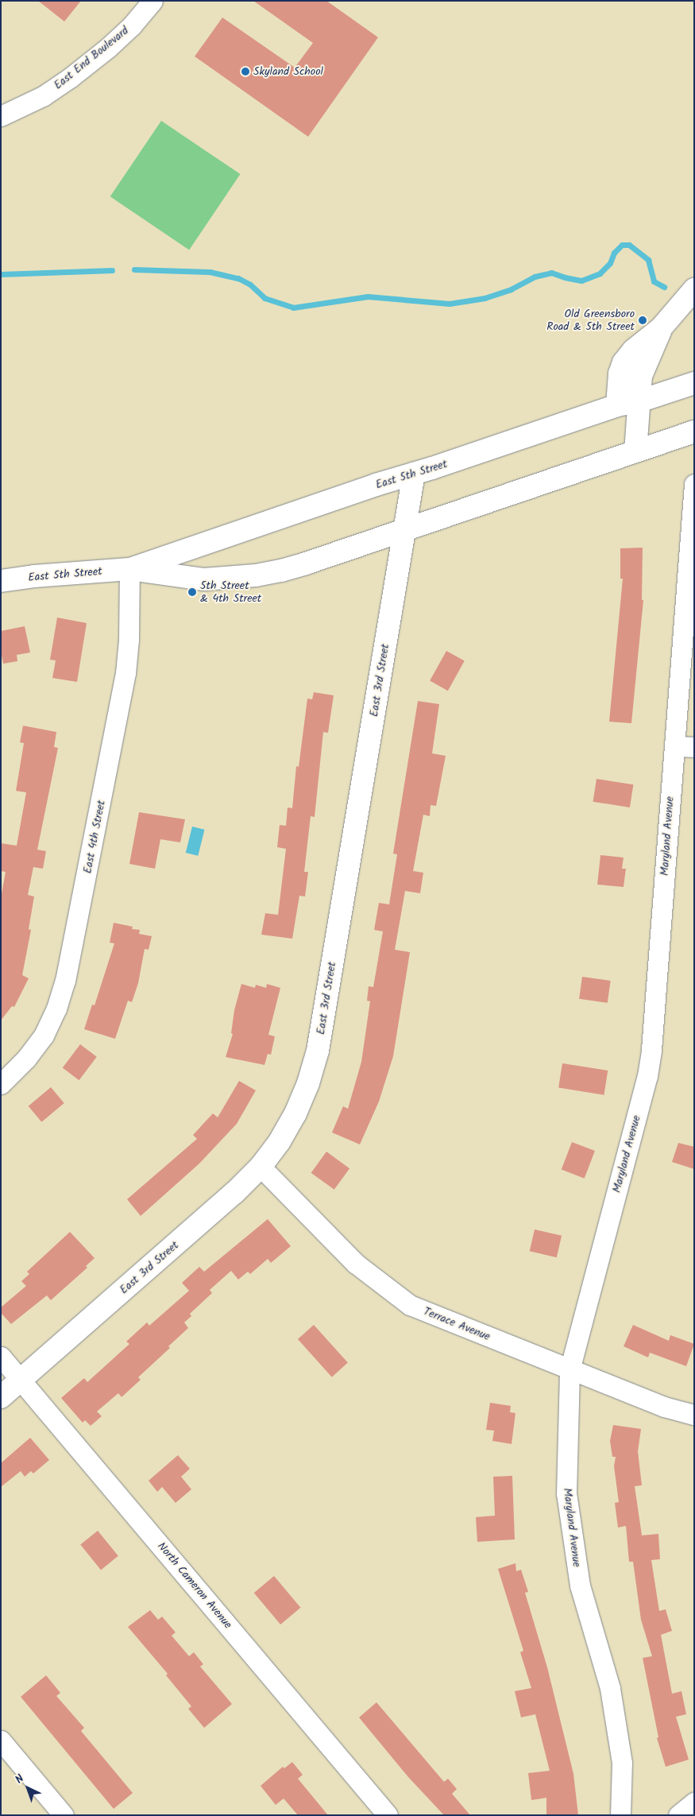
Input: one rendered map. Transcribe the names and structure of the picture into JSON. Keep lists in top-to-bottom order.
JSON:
{
  "streets": {
    "street": [
      "East End Boulevard",
      "East 5th Street",
      "East 3rd Street",
      "Maryland Avenue",
      "East 4th Street",
      "Terrace Avenue",
      "North Cameron Avenue"
    ]
  },
  "crossings": [
    ["East 5th Street", "East 3rd Street"],
    ["East 5th Street", "East 4th Street"],
    ["East 3rd Street", "Terrace Avenue"],
    ["East 3rd Street", "North Cameron Avenue"],
    ["Maryland Avenue", "Terrace Avenue"]
  ],
  "places": ["Skyland School", "Old Greensboro Road & 5th Street", "5th Street & 4th Street"],
  "north": "top left"
}
